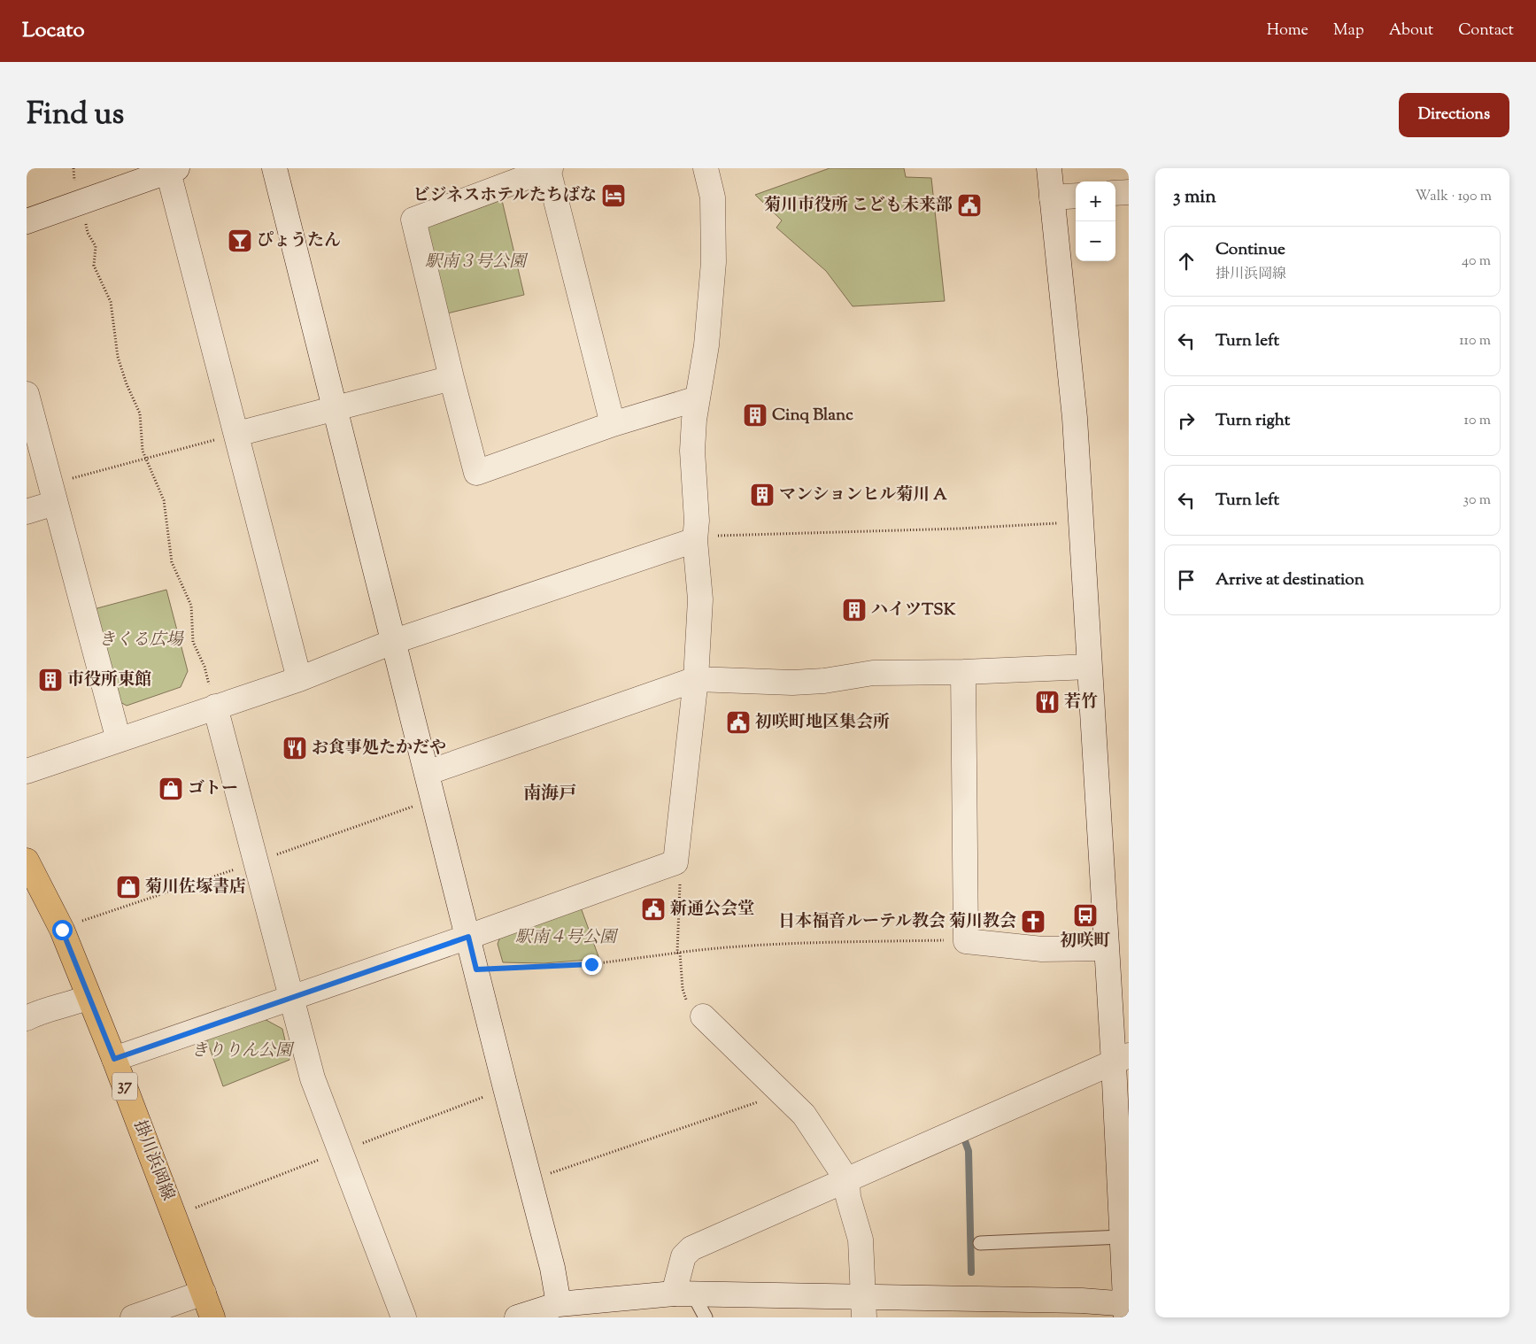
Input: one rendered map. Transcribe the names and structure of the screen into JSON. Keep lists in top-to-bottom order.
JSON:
{
  "streets": {
    "main road": ["37", "掛川浜岡線"]
  },
  "districts": ["南海戸"],
  "parks": [
    "駅南３号公園",
    "きくる広場",
    "駅南４号公園",
    "きりりん公園"
  ],
  "places": {
    "hotel": ["ビジネスホテルたちばな"],
    "public building": ["菊川市役所 こども未来部", "初咲町地区集会所", "新通公会堂"],
    "bar": ["ぴょうたん"],
    "building": [
      "Cinq Blanc",
      "マンションヒル菊川 A",
      "ハイツTSK",
      "市役所東館"
    ],
    "restaurant": ["若竹", "お食事処たかだや"],
    "shop": ["ゴトー", "菊川佐塚書店"],
    "bus stop": ["初咲町"],
    "church": ["日本福音ルーテル教会 菊川教会"]
  },
  "page": {
    "header": "Locato",
    "nav": [
      "Home",
      "Map",
      "About",
      "Contact"
    ],
    "title": "Find us",
    "buttons": "Directions",
    "heading": ["3 min", "Walk · 190 m"],
    "map_buttons": ["+", "−"],
    "list": [
      ["Continue", "掛川浜岡線", "40 m"],
      ["Turn left", "110 m"],
      ["Turn right", "10 m"],
      ["Turn left", "30 m"],
      "Arrive at destination"
    ]
  }
}
